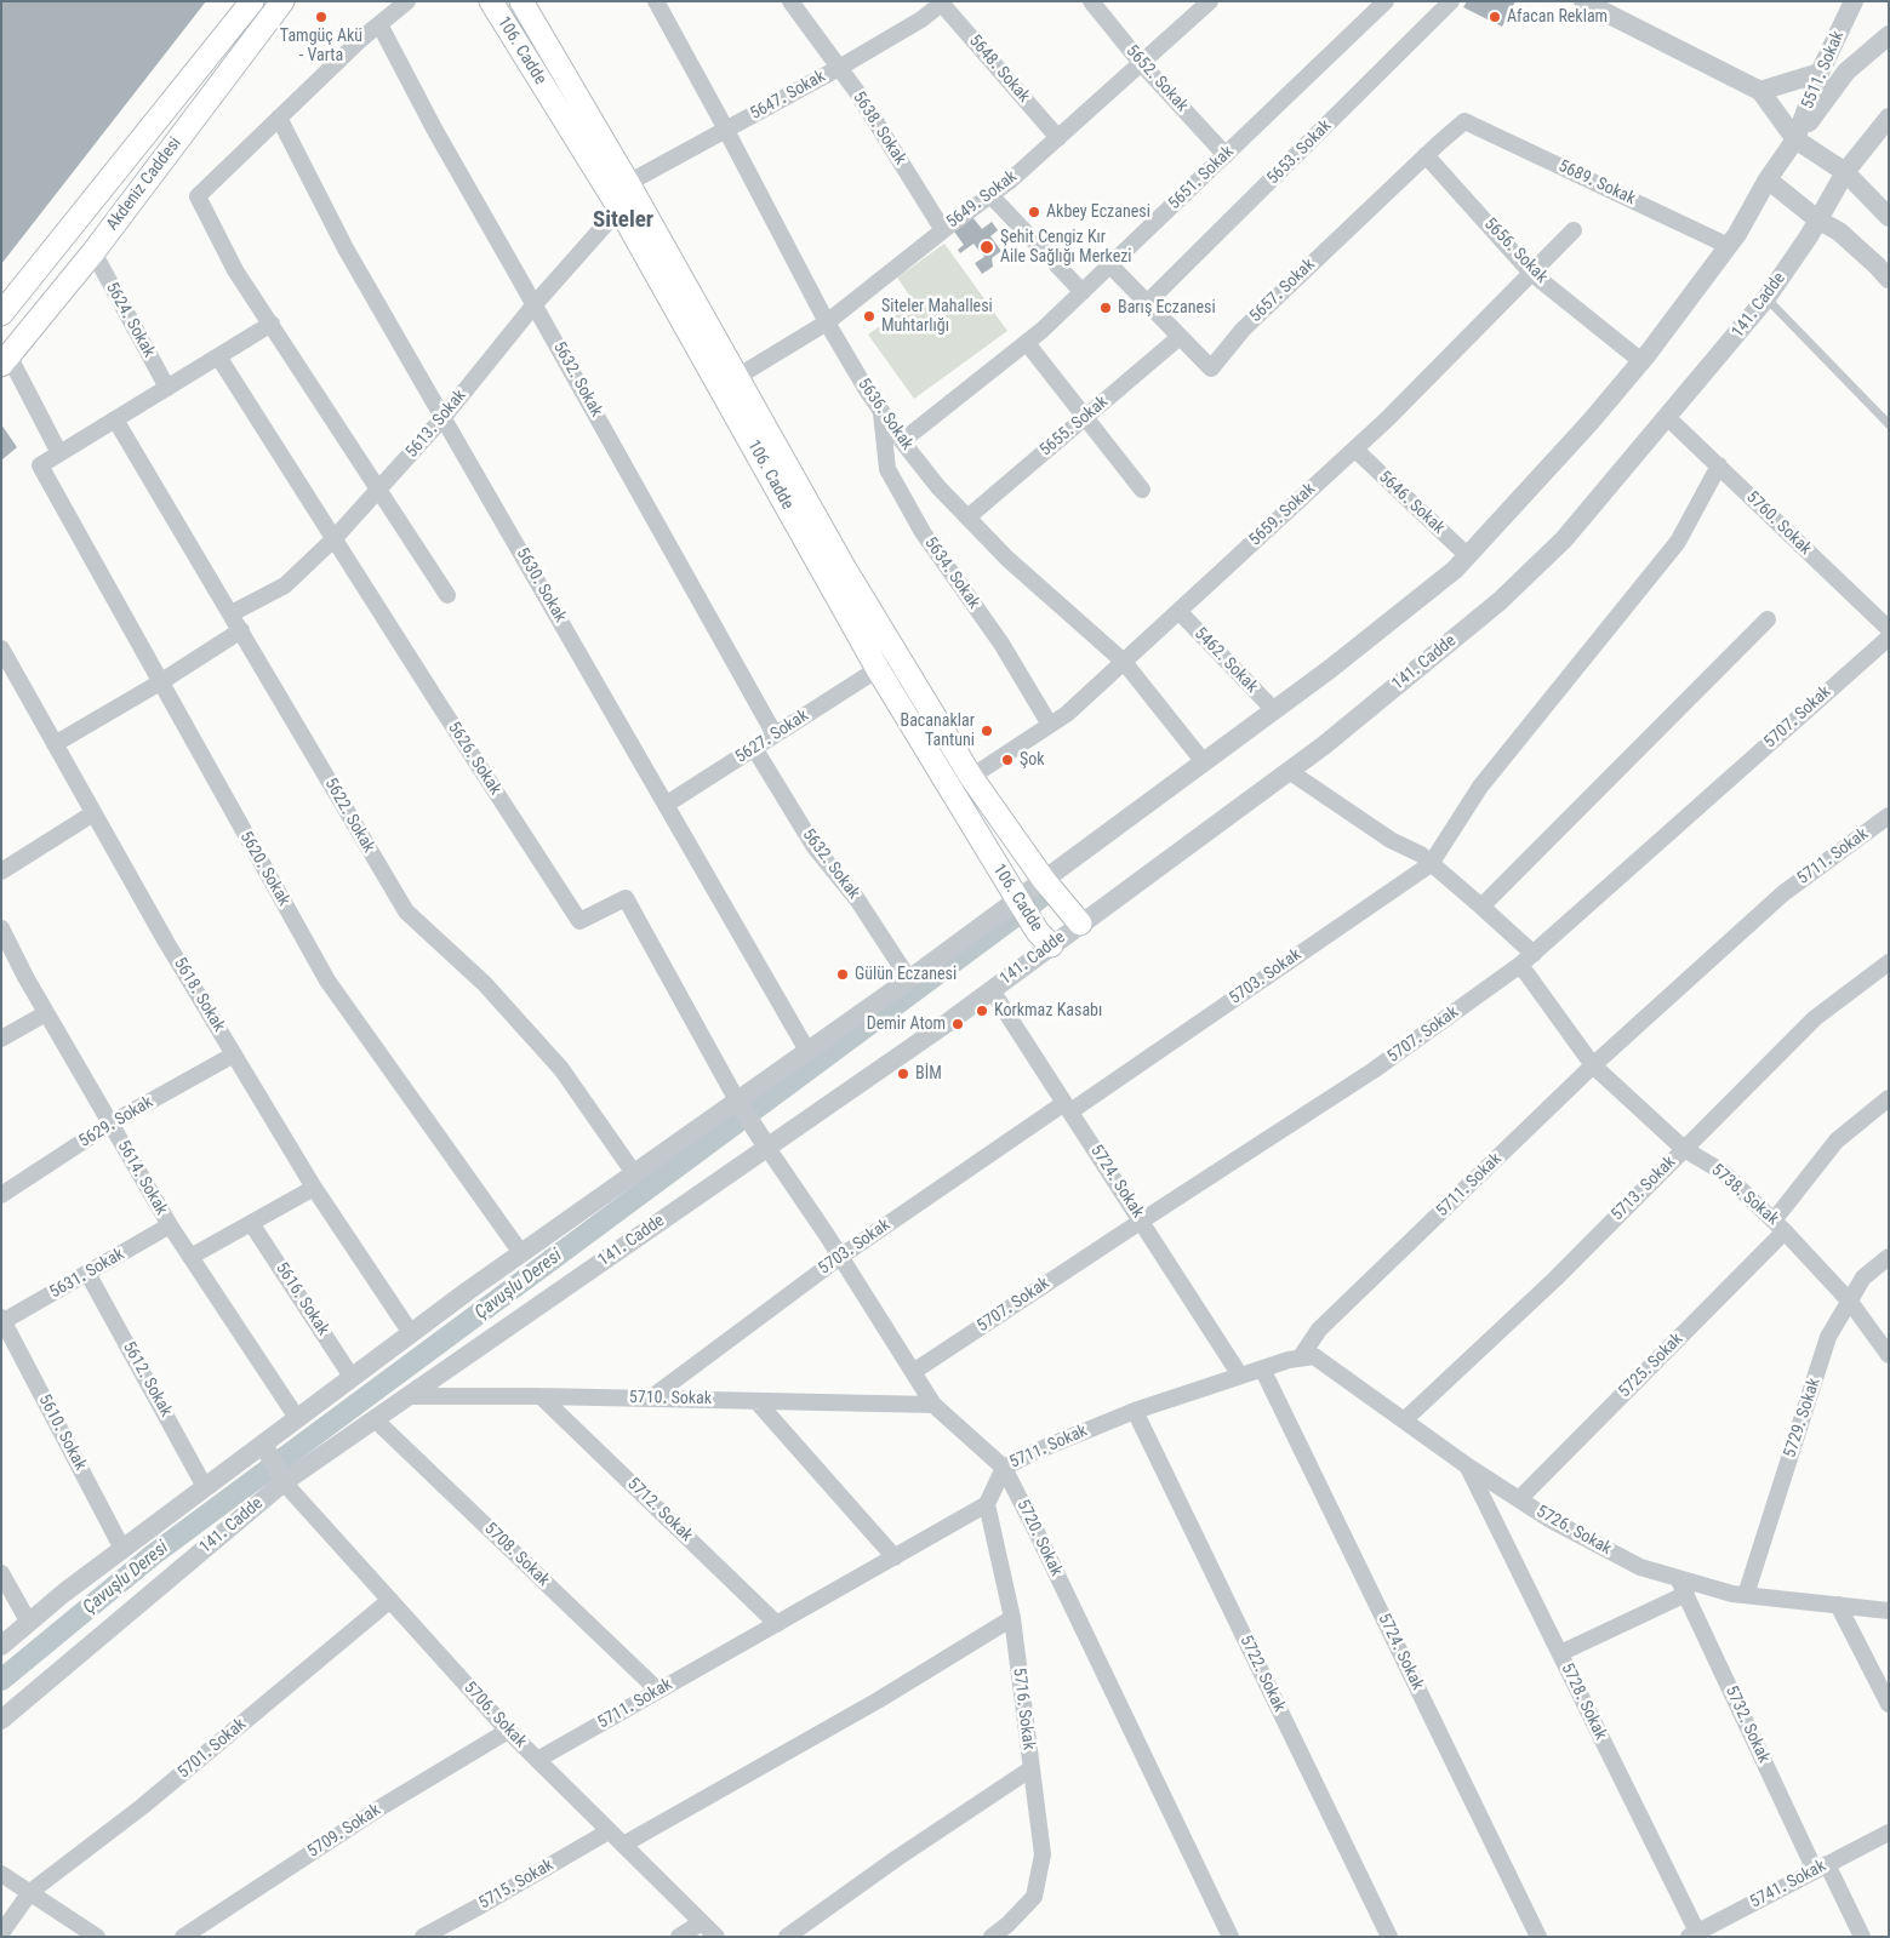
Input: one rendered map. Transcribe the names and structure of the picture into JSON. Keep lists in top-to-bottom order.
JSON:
{
  "streets": {
    "main road": ["106. Cadde", "Akdeniz Caddesi"],
    "street": [
      "5648. Sokak",
      "5511. Sokak",
      "5652. Sokak",
      "5647. Sokak",
      "5638. Sokak",
      "5653. Sokak",
      "5651. Sokak",
      "5689. Sokak",
      "5649. Sokak",
      "5656. Sokak",
      "5657. Sokak",
      "141. Cadde",
      "5624. Sokak",
      "5632. Sokak",
      "5636. Sokak",
      "5613. Sokak",
      "5655. Sokak",
      "5646. Sokak",
      "5659. Sokak",
      "5760. Sokak",
      "5634. Sokak",
      "5630. Sokak",
      "5462. Sokak",
      "5707. Sokak",
      "5627. Sokak",
      "5626. Sokak",
      "5622. Sokak",
      "5711. Sokak",
      "5620. Sokak",
      "5703. Sokak",
      "5618. Sokak",
      "5629. Sokak",
      "5614. Sokak",
      "5724. Sokak",
      "5713. Sokak",
      "5738. Sokak",
      "5631. Sokak",
      "5616. Sokak",
      "5725. Sokak",
      "5612. Sokak",
      "5710. Sokak",
      "5729. Sokak",
      "5610. Sokak",
      "5712. Sokak",
      "5726. Sokak",
      "5720. Sokak",
      "5708. Sokak",
      "5722. Sokak",
      "5728. Sokak",
      "5716. Sokak",
      "5706. Sokak",
      "5732. Sokak",
      "5701. Sokak",
      "5709. Sokak",
      "5715. Sokak",
      "5741. Sokak"
    ]
  },
  "crossings": [
    ["106. Cadde", "5647. Sokak"],
    ["106. Cadde", "5649. Sokak"],
    ["106. Cadde", "141. Cadde"],
    ["106. Cadde", "5613. Sokak"],
    ["106. Cadde", "5659. Sokak"],
    ["106. Cadde", "5627. Sokak"],
    ["5648. Sokak", "5647. Sokak"],
    ["5648. Sokak", "5649. Sokak"],
    ["5652. Sokak", "5651. Sokak"],
    ["5652. Sokak", "5649. Sokak"],
    ["5647. Sokak", "5638. Sokak"],
    ["5647. Sokak", "5636. Sokak"],
    ["5638. Sokak", "5649. Sokak"],
    ["5653. Sokak", "5657. Sokak"],
    ["5651. Sokak", "5657. Sokak"],
    ["5651. Sokak", "5636. Sokak"],
    ["5689. Sokak", "5657. Sokak"],
    ["Akdeniz Caddesi", "5624. Sokak"],
    ["5649. Sokak", "5636. Sokak"],
    ["5656. Sokak", "5657. Sokak"],
    ["5656. Sokak", "5659. Sokak"],
    ["5657. Sokak", "5655. Sokak"],
    ["141. Cadde", "5760. Sokak"],
    ["141. Cadde", "5724. Sokak"],
    ["141. Cadde", "5738. Sokak"],
    ["141. Cadde", "5710. Sokak"],
    ["141. Cadde", "5720. Sokak"],
    ["141. Cadde", "5708. Sokak"],
    ["141. Cadde", "5706. Sokak"],
    ["5632. Sokak", "5613. Sokak"],
    ["5632. Sokak", "5627. Sokak"],
    ["5636. Sokak", "5655. Sokak"],
    ["5636. Sokak", "5659. Sokak"],
    ["5636. Sokak", "5634. Sokak"],
    ["5613. Sokak", "5630. Sokak"],
    ["5613. Sokak", "5626. Sokak"],
    ["5613. Sokak", "5622. Sokak"],
    ["5646. Sokak", "5659. Sokak"],
    ["5659. Sokak", "5634. Sokak"],
    ["5659. Sokak", "5462. Sokak"],
    ["5630. Sokak", "5627. Sokak"],
    ["5707. Sokak", "5724. Sokak"],
    ["5707. Sokak", "5738. Sokak"],
    ["5707. Sokak", "5720. Sokak"],
    ["5711. Sokak", "5724. Sokak"],
    ["5711. Sokak", "5738. Sokak"],
    ["5711. Sokak", "5712. Sokak"],
    ["5711. Sokak", "5726. Sokak"],
    ["5711. Sokak", "5720. Sokak"],
    ["5711. Sokak", "5708. Sokak"],
    ["5711. Sokak", "5722. Sokak"],
    ["5711. Sokak", "5716. Sokak"],
    ["5711. Sokak", "5706. Sokak"],
    ["5703. Sokak", "5724. Sokak"],
    ["5703. Sokak", "5738. Sokak"],
    ["5703. Sokak", "5710. Sokak"],
    ["5703. Sokak", "5720. Sokak"],
    ["5618. Sokak", "5629. Sokak"],
    ["5629. Sokak", "5614. Sokak"],
    ["5614. Sokak", "5631. Sokak"],
    ["5713. Sokak", "5738. Sokak"],
    ["5713. Sokak", "5726. Sokak"],
    ["5738. Sokak", "5725. Sokak"],
    ["5738. Sokak", "5729. Sokak"],
    ["5631. Sokak", "5612. Sokak"],
    ["5631. Sokak", "5610. Sokak"],
    ["5725. Sokak", "5726. Sokak"],
    ["5710. Sokak", "5712. Sokak"],
    ["5710. Sokak", "5720. Sokak"],
    ["5729. Sokak", "5726. Sokak"],
    ["5726. Sokak", "5728. Sokak"],
    ["5726. Sokak", "5732. Sokak"],
    ["5728. Sokak", "5741. Sokak"],
    ["5706. Sokak", "5701. Sokak"],
    ["5706. Sokak", "5709. Sokak"],
    ["5706. Sokak", "5715. Sokak"],
    ["5732. Sokak", "5741. Sokak"]
  ],
  "districts": ["Siteler"],
  "water": ["Çavuşlu Deresi"],
  "places": [
    "Tamgüç Akü - Varta",
    "Afacan Reklam",
    "Akbey Eczanesi",
    "Şehit Cengiz Kır Aile Sağlığı Merkezi",
    "Barış Eczanesi",
    "Siteler Mahallesi Muhtarlığı",
    "Bacanaklar Tantuni",
    "Şok",
    "Gülün Eczanesi",
    "Korkmaz Kasabı",
    "Demir Atom",
    "BİM"
  ]
}
